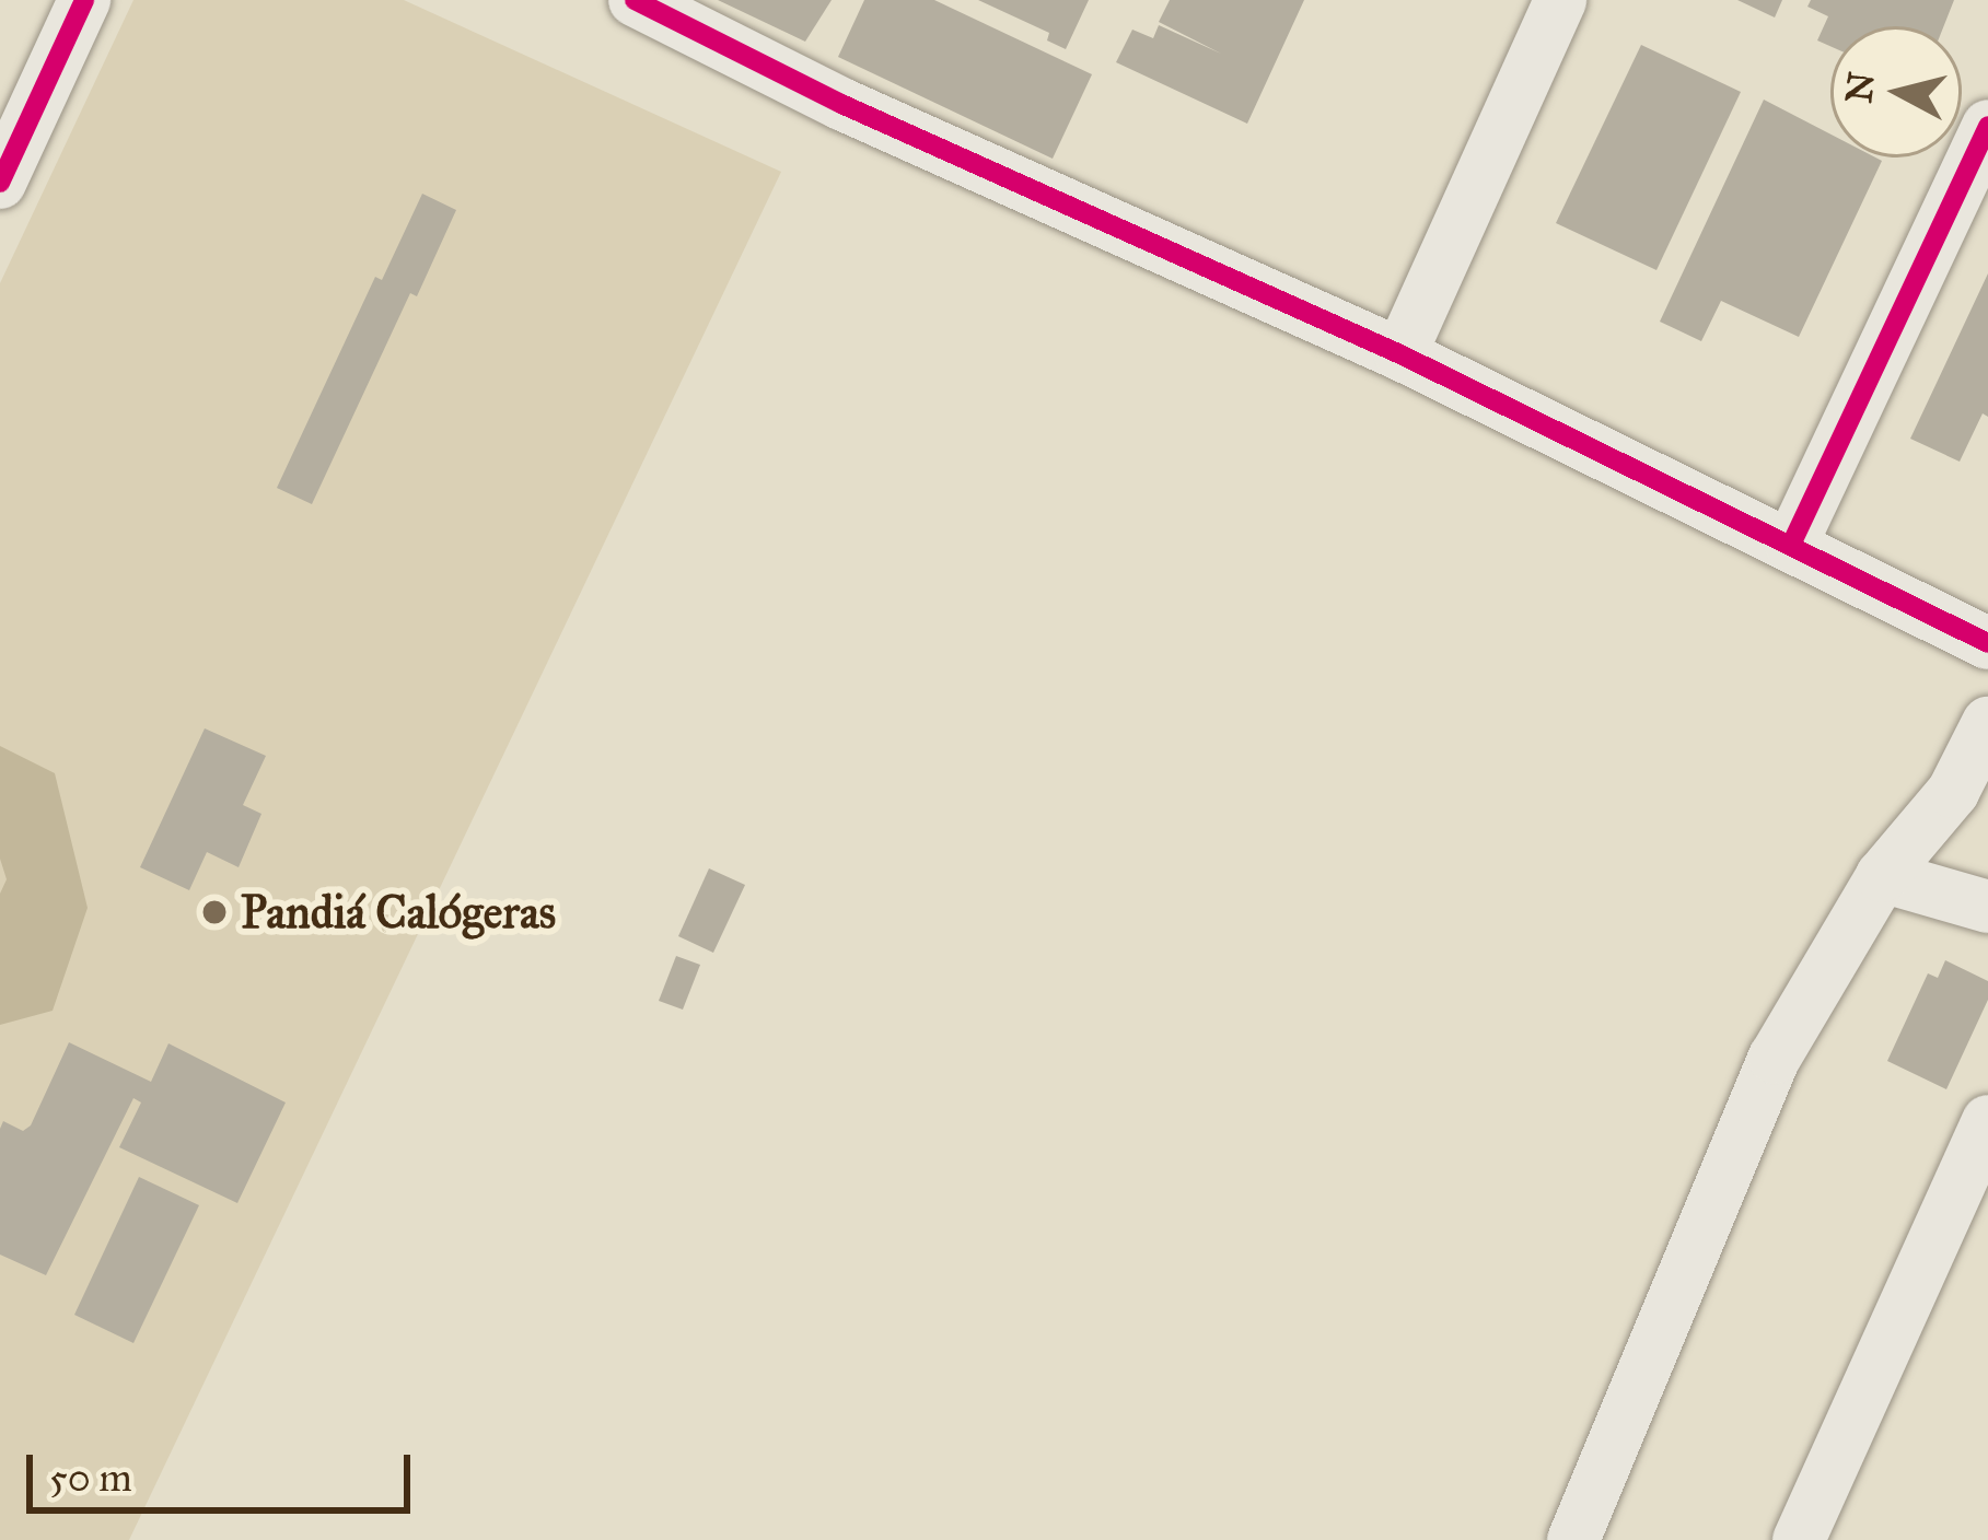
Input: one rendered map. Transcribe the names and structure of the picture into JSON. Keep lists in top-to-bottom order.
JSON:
{
  "places": ["Pandiá Calógeras"],
  "scale_bar": "50 m",
  "north": "left"
}
